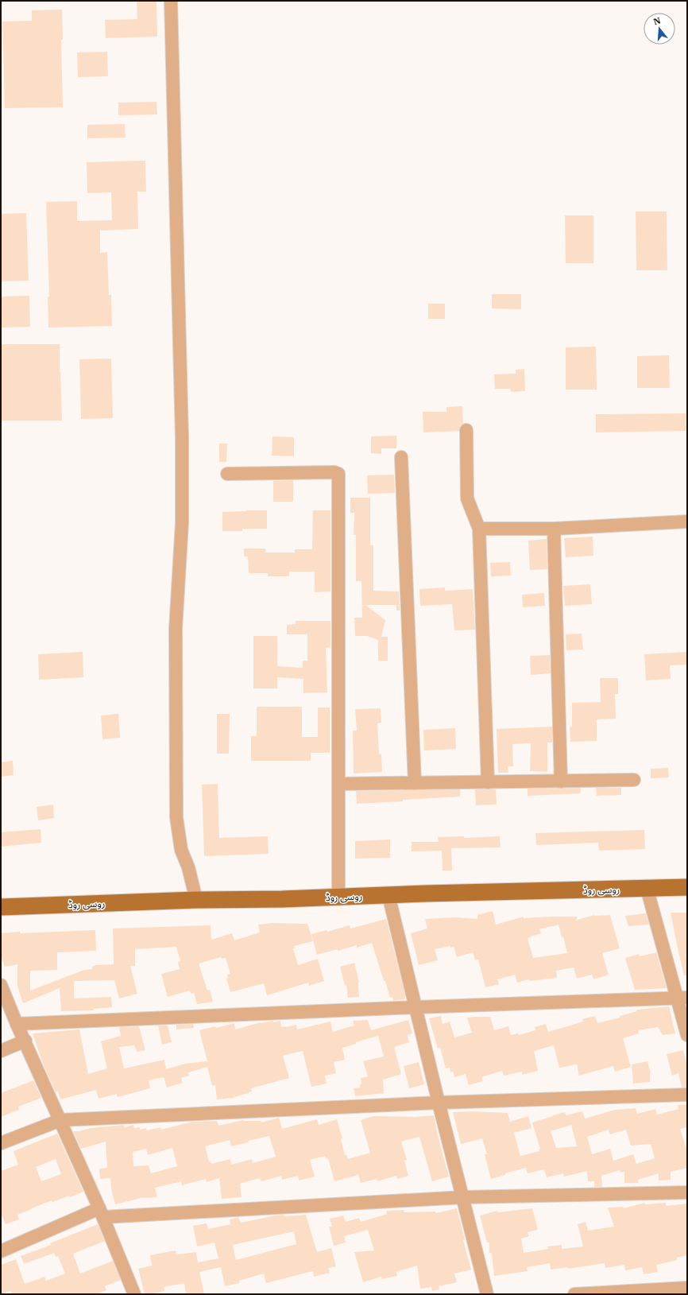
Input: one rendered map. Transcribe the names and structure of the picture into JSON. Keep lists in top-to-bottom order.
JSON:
{
  "streets": {
    "main road": ["روسی روڈ"]
  },
  "north": "top"
}
